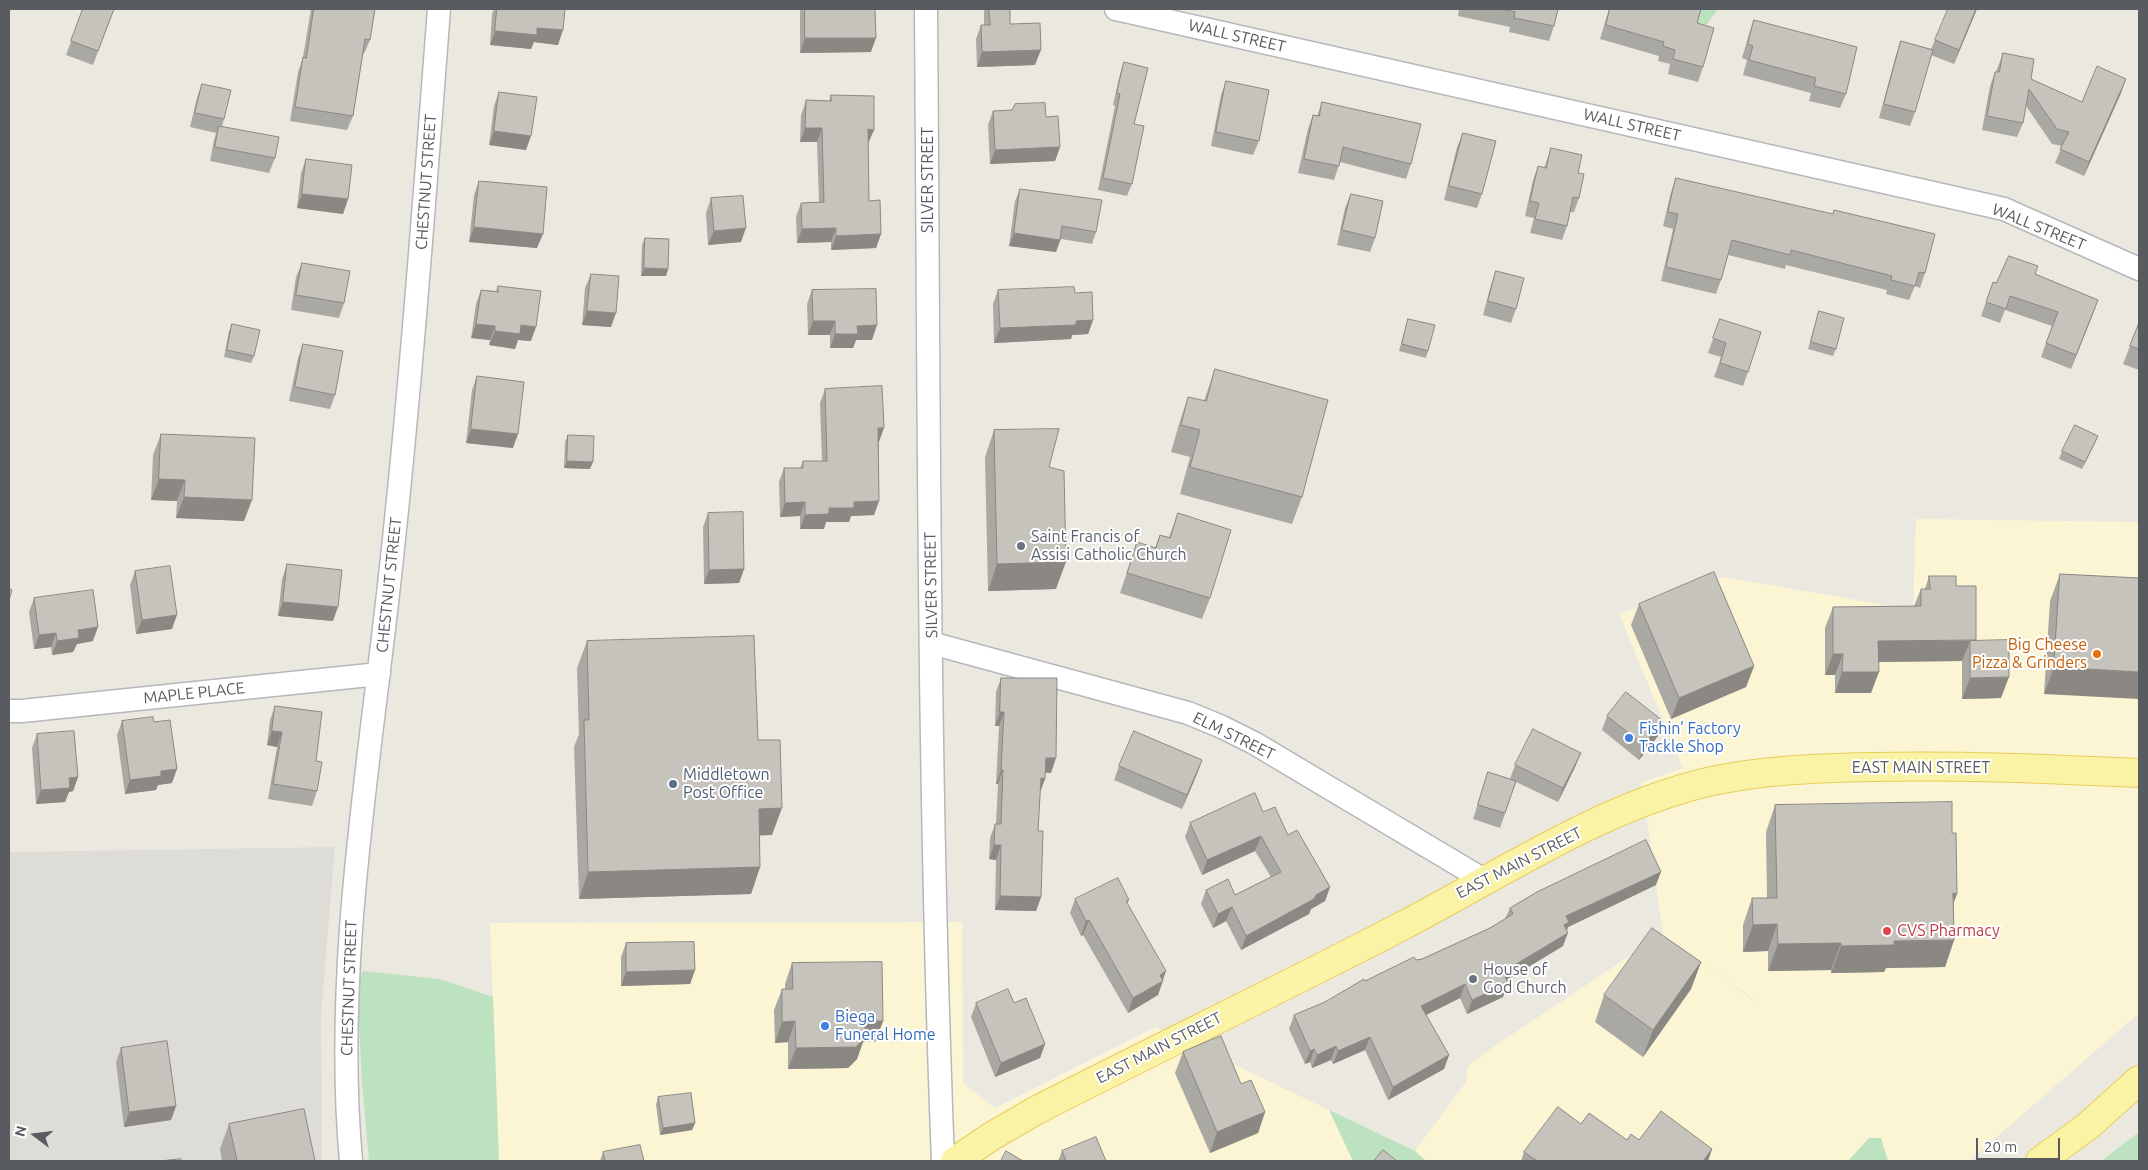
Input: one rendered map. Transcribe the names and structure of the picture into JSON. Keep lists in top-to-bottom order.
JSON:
{
  "streets": {
    "main road": ["EAST MAIN STREET"],
    "street": [
      "WALL STREET",
      "SILVER STREET",
      "CHESTNUT STREET",
      "MAPLE PLACE",
      "ELM STREET"
    ]
  },
  "crossings": [
    ["SILVER STREET", "ELM STREET"],
    ["CHESTNUT STREET", "MAPLE PLACE"],
    ["ELM STREET", "EAST MAIN STREET"]
  ],
  "places": [
    "Saint Francis of Assisi Catholic Church",
    "Big Cheese Pizza & Grinders",
    "Fishin’ Factory Tackle Shop",
    "Middletown Post Office",
    "CVS Pharmacy",
    "House of God Church",
    "Biega Funeral Home"
  ],
  "scale_bar": "20 m",
  "north": "left"
}
